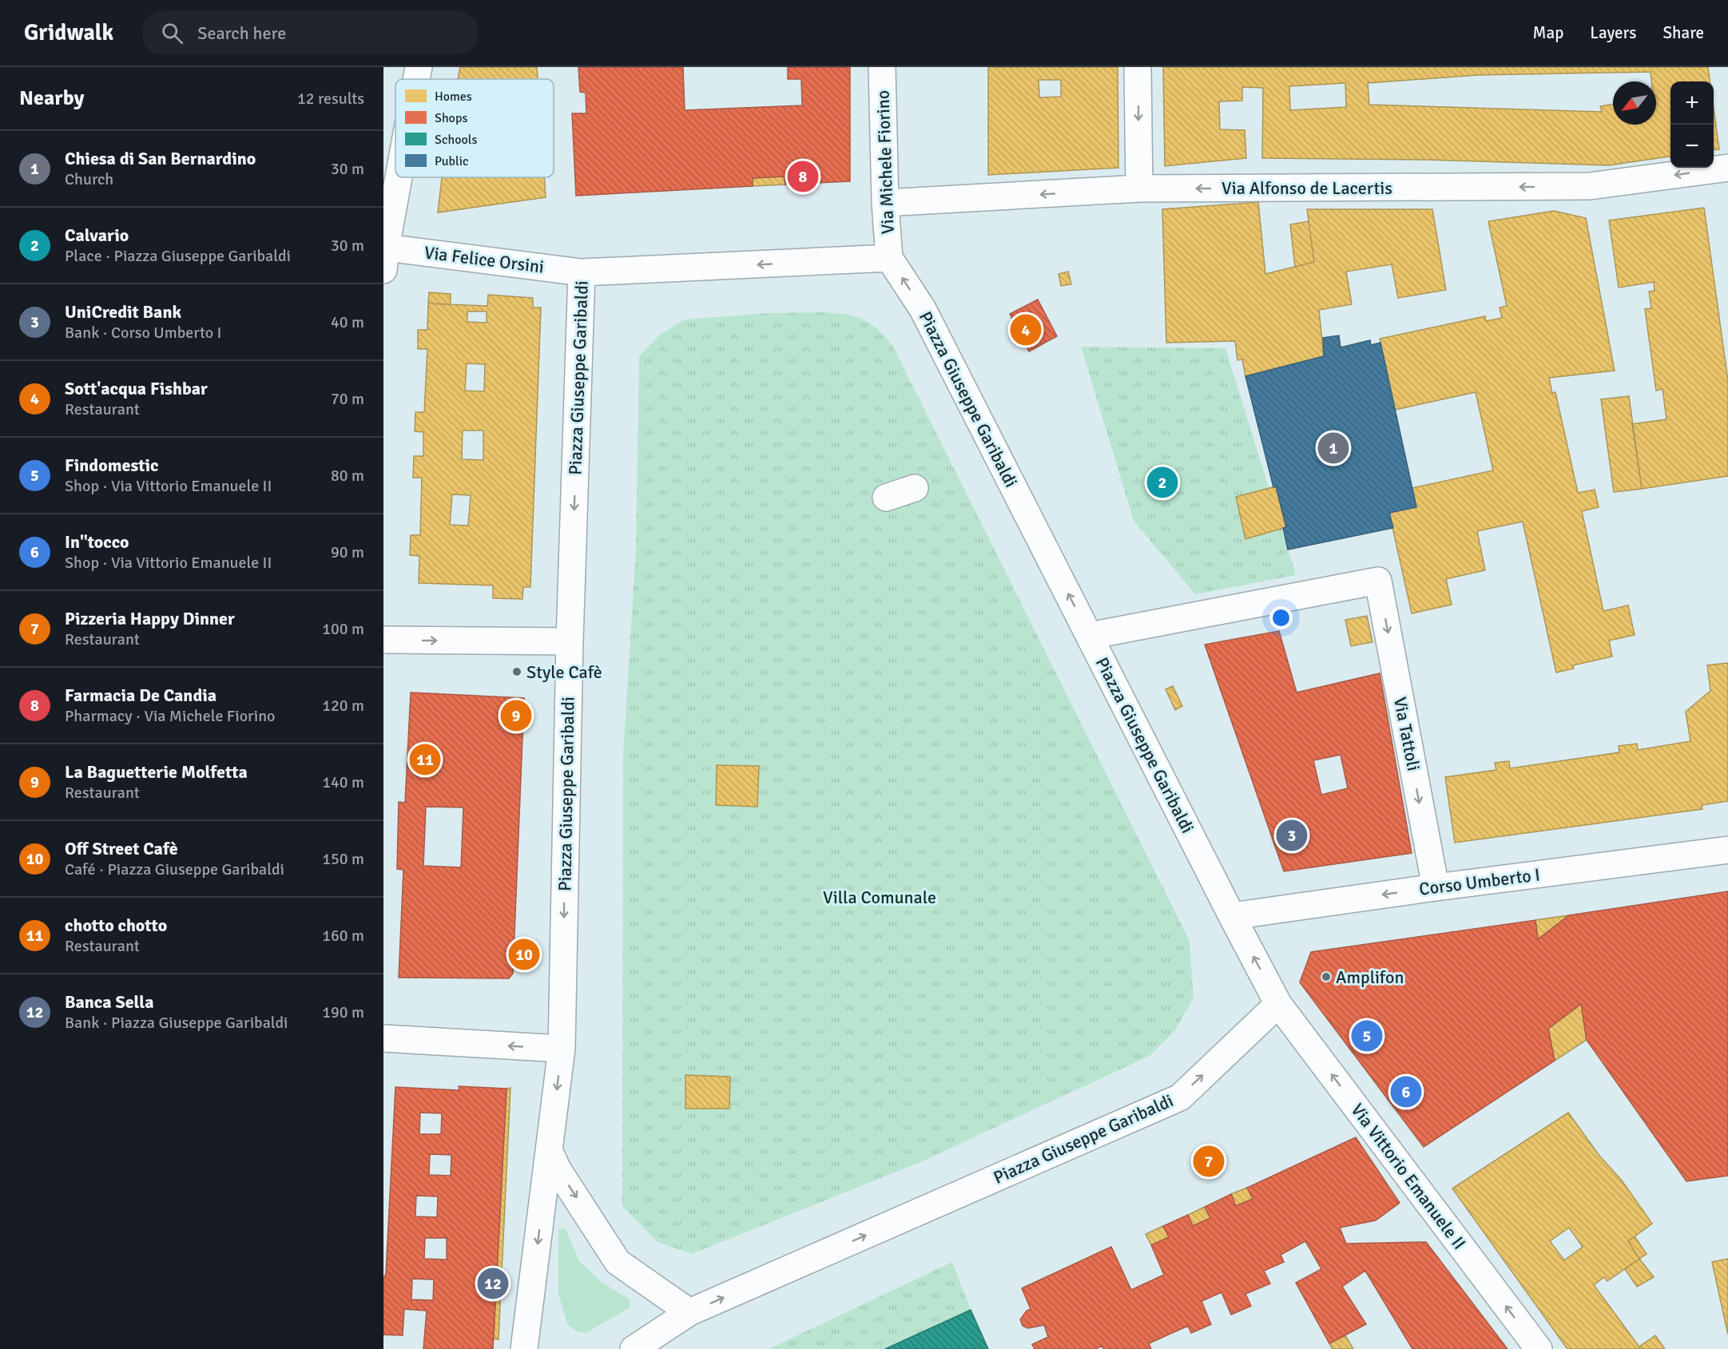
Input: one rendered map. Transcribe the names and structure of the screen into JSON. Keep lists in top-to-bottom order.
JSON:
{
  "streets": {
    "street": [
      "Via Michele Fiorino",
      "Via Alfonso de Lacertis",
      "Via Felice Orsini",
      "Piazza Giuseppe Garibaldi",
      "Via Tattoli",
      "Corso Umberto I",
      "Via Vittorio Emanuele II"
    ]
  },
  "crossings": [
    ["Via Michele Fiorino", "Via Alfonso de Lacertis"],
    ["Via Michele Fiorino", "Piazza Giuseppe Garibaldi"],
    ["Via Felice Orsini", "Piazza Giuseppe Garibaldi"],
    ["Piazza Giuseppe Garibaldi", "Via Tattoli"],
    ["Piazza Giuseppe Garibaldi", "Corso Umberto I"],
    ["Piazza Giuseppe Garibaldi", "Via Vittorio Emanuele II"],
    ["Via Tattoli", "Corso Umberto I"]
  ],
  "one_way": ["Via Alfonso de Lacertis", "Corso Umberto I", "Via Vittorio Emanuele II"],
  "parks": ["Villa Comunale"],
  "places": ["Style Cafè", "Amplifon"],
  "legend": [
    "Homes",
    "Shops",
    "Schools",
    "Public"
  ],
  "north": "bottom left",
  "page": {
    "header": "Gridwalk",
    "search": "Search here",
    "nav": ["Map", "Layers", "Share"],
    "heading": ["Nearby", "12 results"],
    "map_buttons": ["+", "−"],
    "list": [
      {
        "mark": "1",
        "name": "Chiesa di San Bernardino",
        "note": "Church",
        "value": "30 m"
      },
      {
        "mark": "2",
        "name": "Calvario",
        "note": "Place · Piazza Giuseppe Garibaldi",
        "value": "30 m"
      },
      {
        "mark": "3",
        "name": "UniCredit Bank",
        "note": "Bank · Corso Umberto I",
        "value": "40 m"
      },
      {
        "mark": "4",
        "name": "Sott'acqua Fishbar",
        "note": "Restaurant",
        "value": "70 m"
      },
      {
        "mark": "5",
        "name": "Findomestic",
        "note": "Shop · Via Vittorio Emanuele II",
        "value": "80 m"
      },
      {
        "mark": "6",
        "name": "In\"tocco",
        "note": "Shop · Via Vittorio Emanuele II",
        "value": "90 m"
      },
      {
        "mark": "7",
        "name": "Pizzeria Happy Dinner",
        "note": "Restaurant",
        "value": "100 m"
      },
      {
        "mark": "8",
        "name": "Farmacia De Candia",
        "note": "Pharmacy · Via Michele Fiorino",
        "value": "120 m"
      },
      {
        "mark": "9",
        "name": "La Baguetterie Molfetta",
        "note": "Restaurant",
        "value": "140 m"
      },
      {
        "mark": "10",
        "name": "Off Street Cafè",
        "note": "Café · Piazza Giuseppe Garibaldi",
        "value": "150 m"
      },
      {
        "mark": "11",
        "name": "chotto chotto",
        "note": "Restaurant",
        "value": "160 m"
      },
      {
        "mark": "12",
        "name": "Banca Sella",
        "note": "Bank · Piazza Giuseppe Garibaldi",
        "value": "190 m"
      }
    ],
    "pins": [
      "8",
      "4",
      "1",
      "2",
      "9",
      "11",
      "3",
      "10",
      "5",
      "6",
      "7",
      "12"
    ]
  }
}
